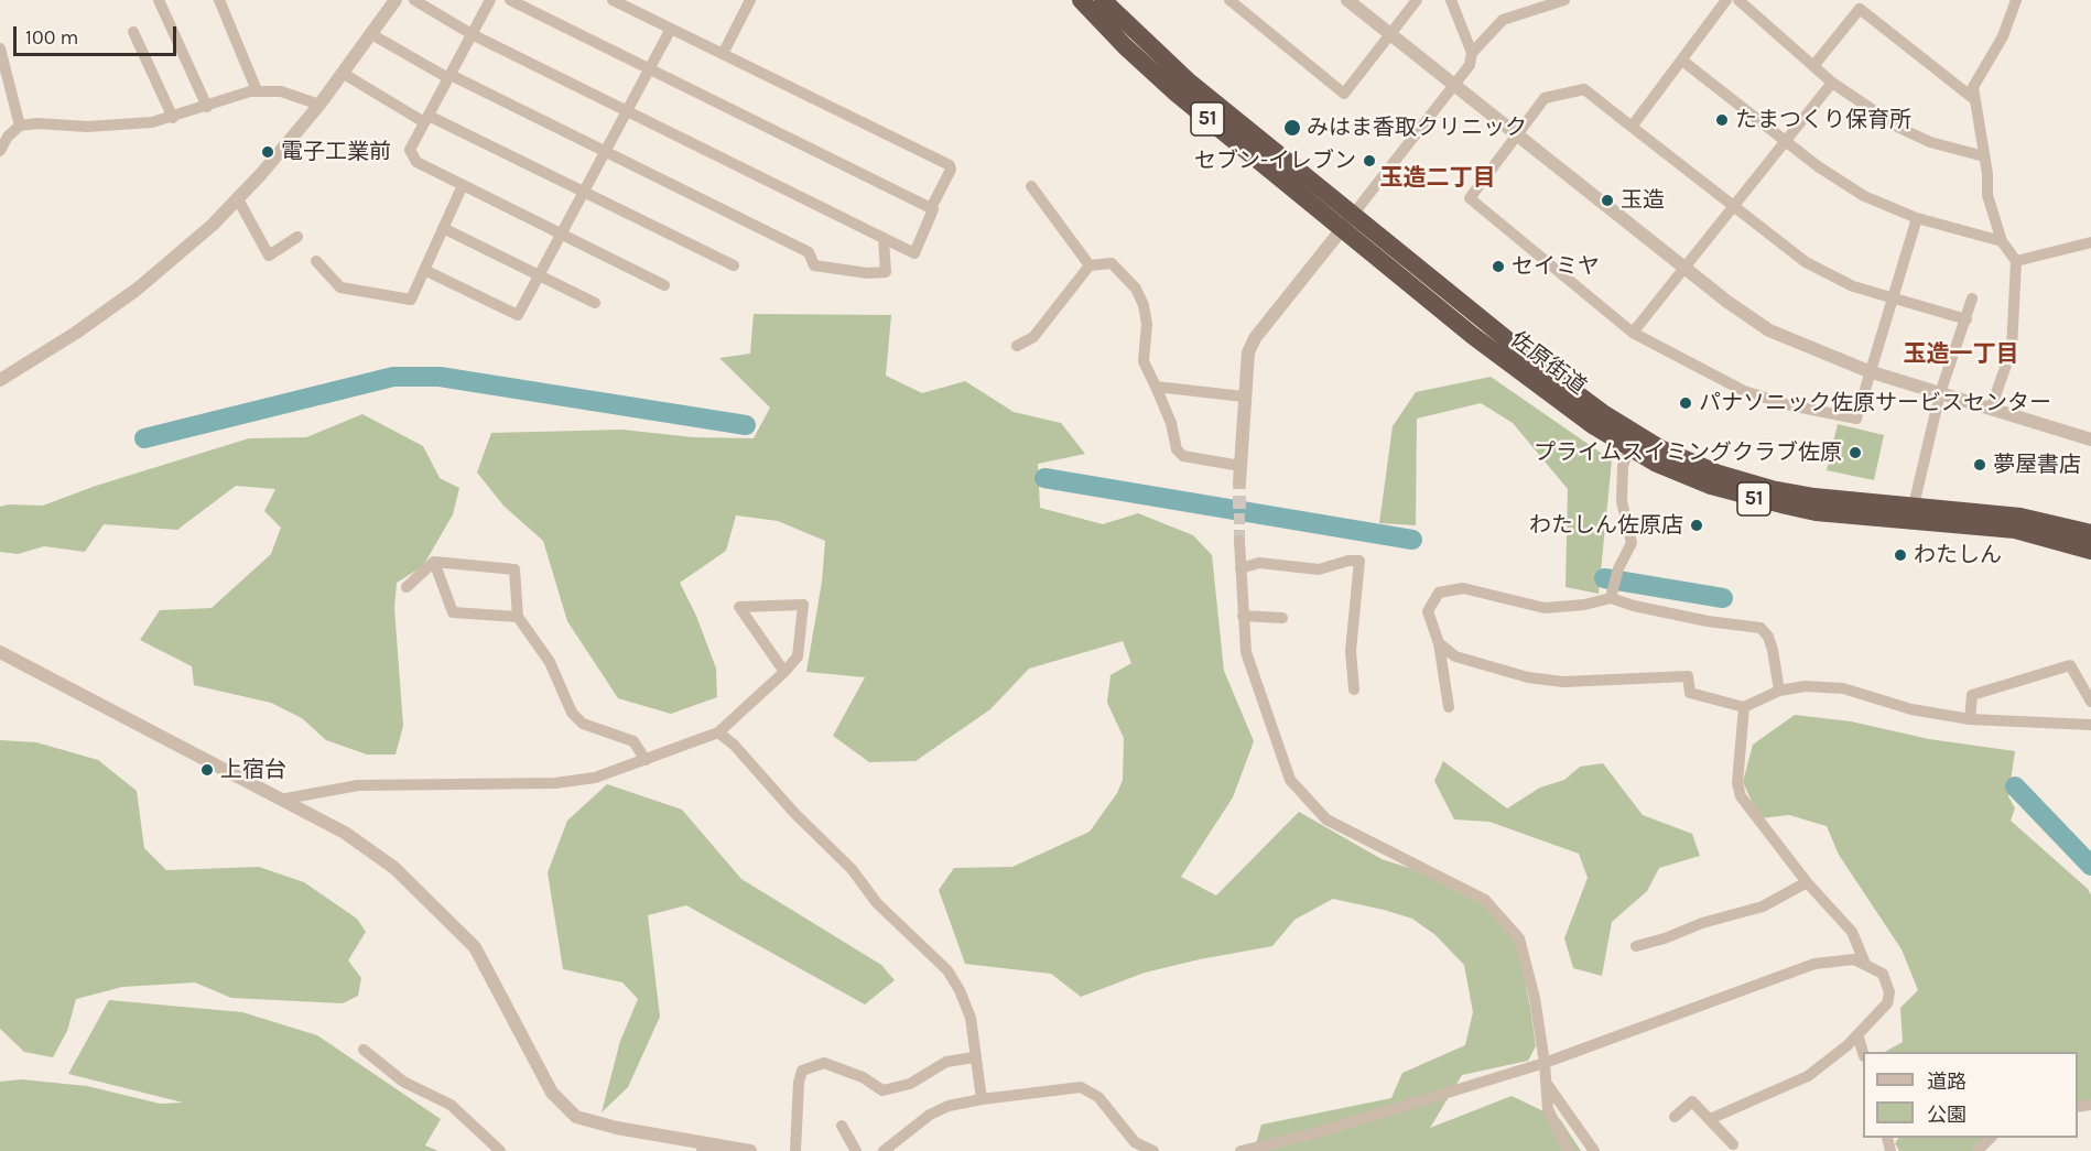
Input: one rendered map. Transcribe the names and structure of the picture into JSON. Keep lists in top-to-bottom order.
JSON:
{
  "streets": {
    "highway": ["51", "佐原街道"]
  },
  "districts": ["玉造二丁目", "玉造一丁目"],
  "places": [
    "たまつくり保育所",
    "みはま香取クリニック",
    "電子工業前",
    "セブン-イレブン",
    "玉造",
    "セイミヤ",
    "パナソニック佐原サービスセンター",
    "プライムスイミングクラブ佐原",
    "夢屋書店",
    "わたしん佐原店",
    "わたしん",
    "上宿台"
  ],
  "legend": ["道路", "公園"],
  "scale_bar": "100 m"
}
